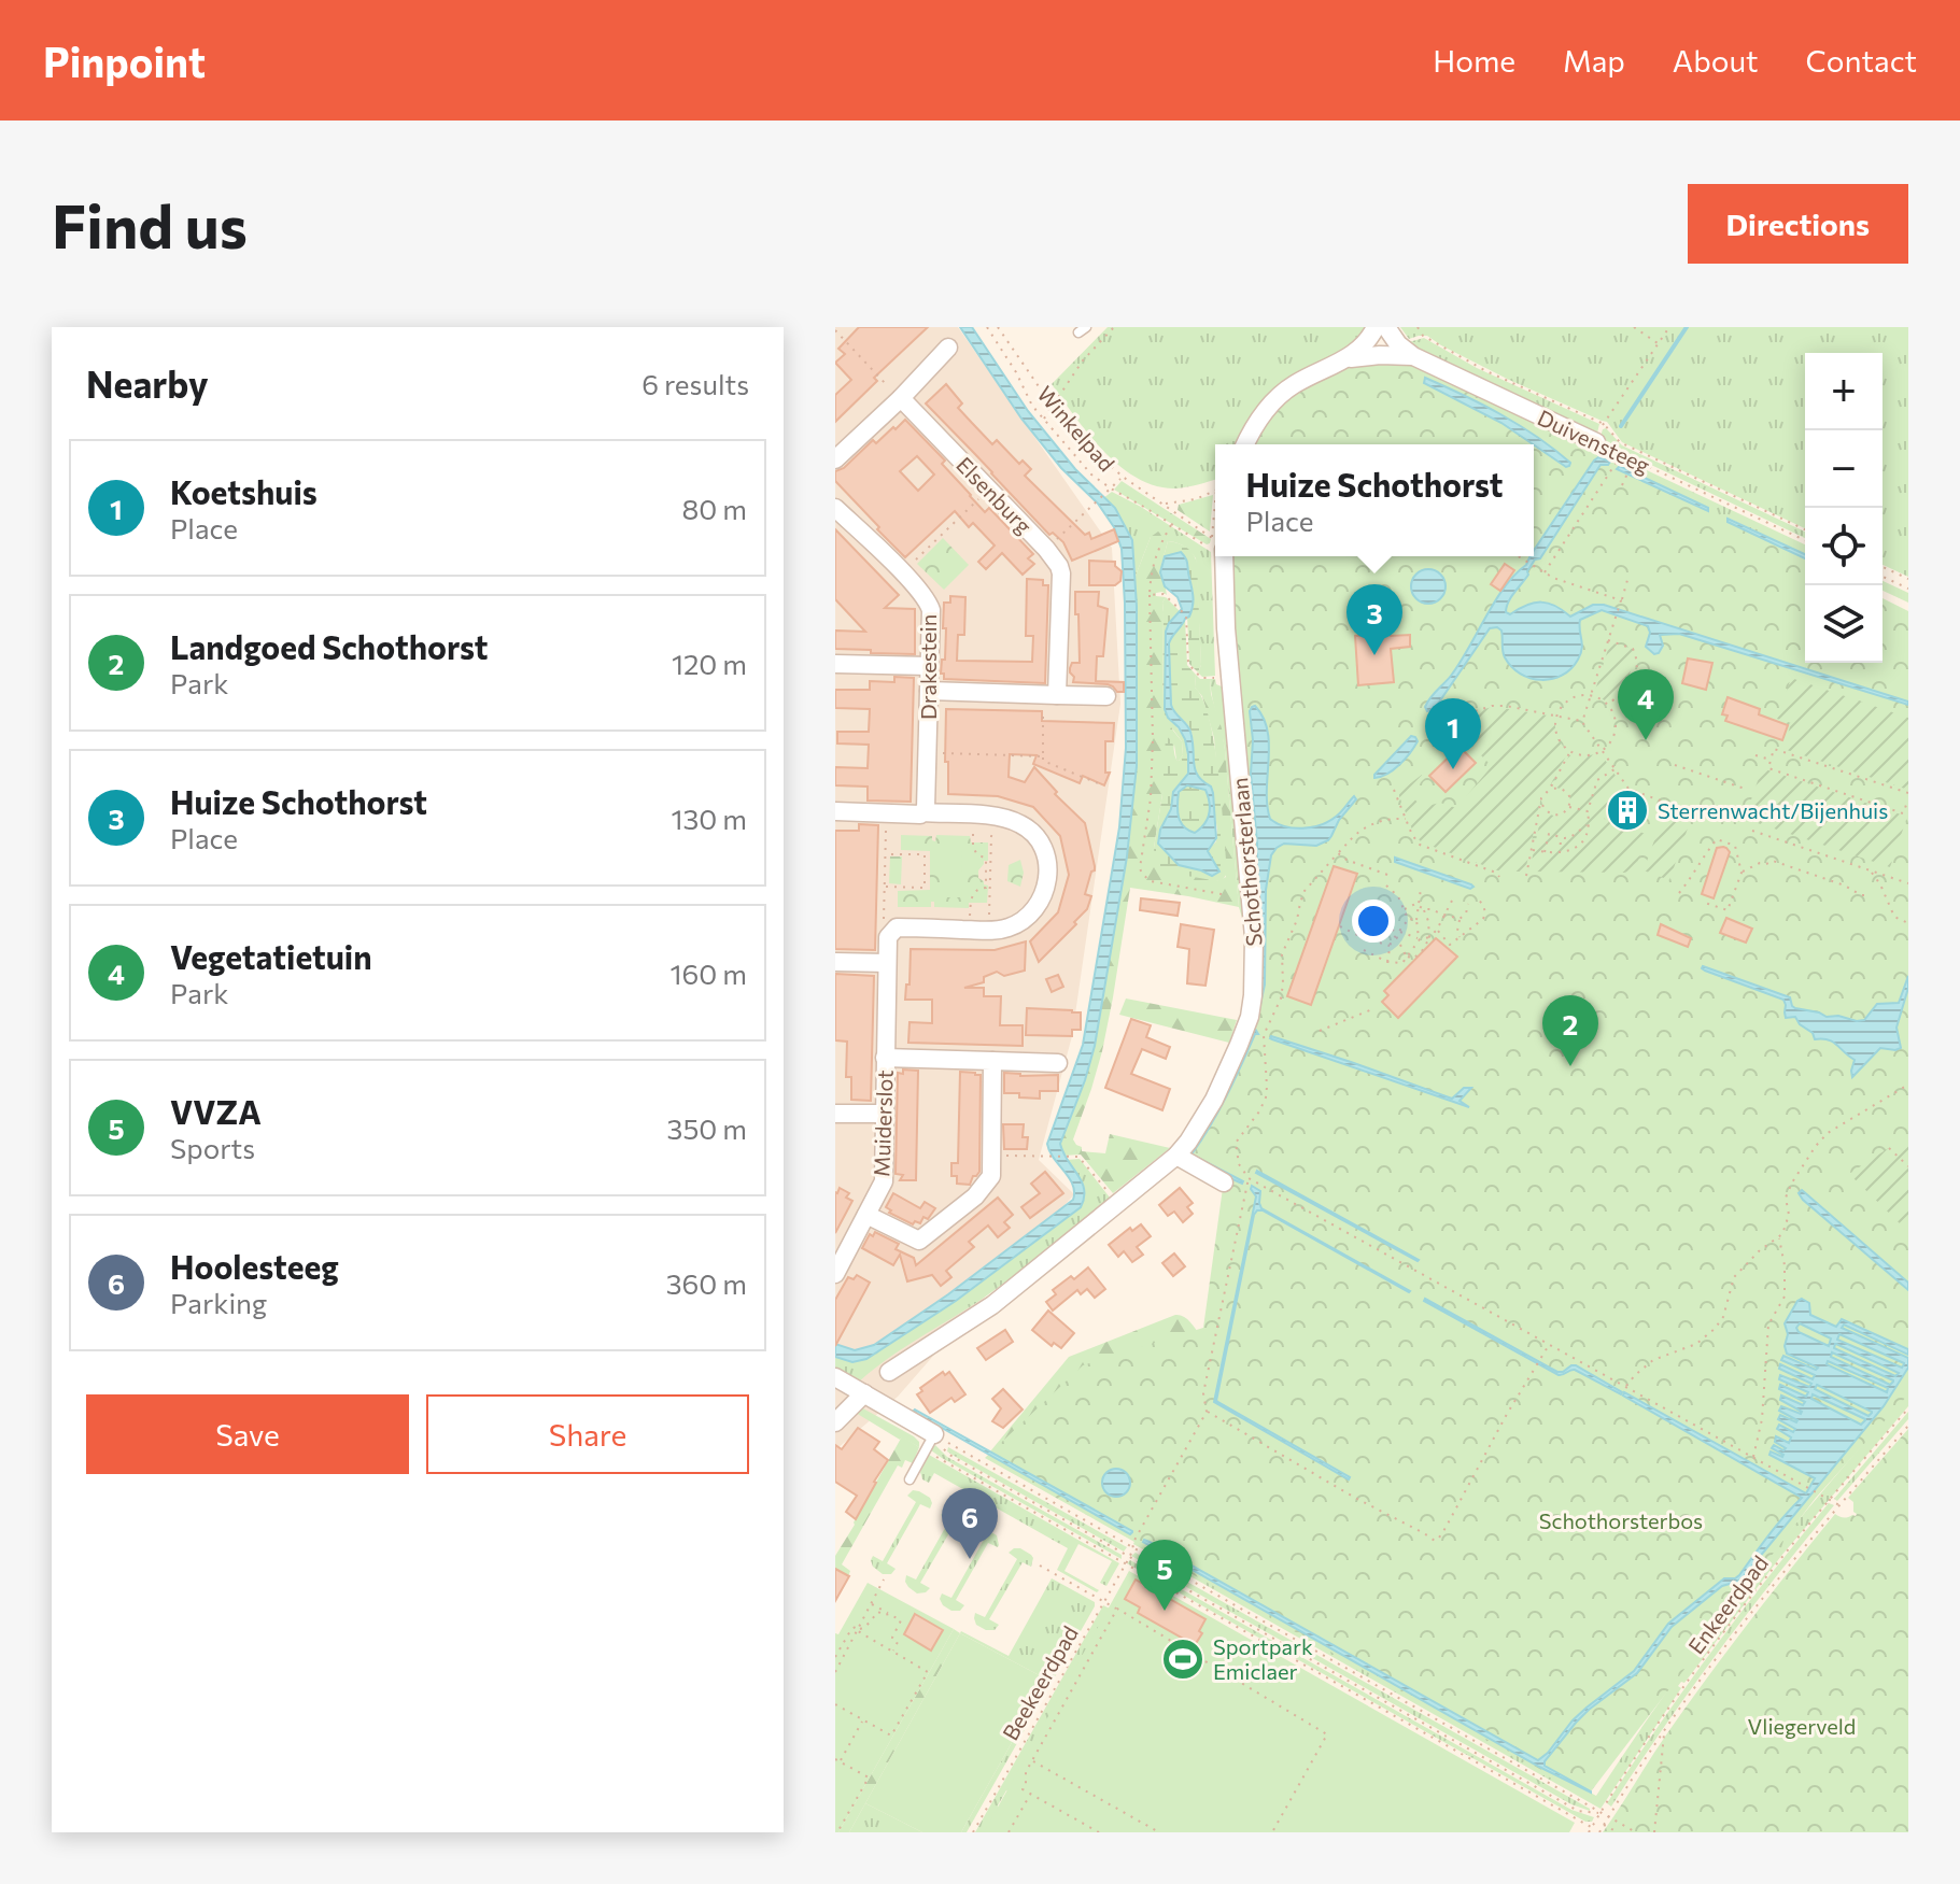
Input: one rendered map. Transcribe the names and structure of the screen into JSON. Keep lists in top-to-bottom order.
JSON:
{
  "streets": {
    "street": [
      "Duivensteeg",
      "Elsenburg",
      "Drakestein",
      "Schothorsterlaan",
      "Muiderslot"
    ],
    "path": ["Winkelpad", "Enkeerdpad", "Beekeerdpad"]
  },
  "parks": ["Schothorsterbos", "Vliegerveld"],
  "places": {
    "building": ["Sterrenwacht/Bijenhuis"],
    "sports": ["Sportpark Emiclaer"]
  },
  "page": {
    "header": "Pinpoint",
    "nav": [
      "Home",
      "Map",
      "About",
      "Contact"
    ],
    "buttons": [
      "Directions",
      ["Save", "Share"]
    ],
    "title": "Find us",
    "heading": ["Nearby", "6 results"],
    "map_buttons": ["+", "−"],
    "list": [
      {
        "mark": "1",
        "name": "Koetshuis",
        "note": "Place",
        "value": "80 m"
      },
      {
        "mark": "2",
        "name": "Landgoed Schothorst",
        "note": "Park",
        "value": "120 m"
      },
      {
        "mark": "3",
        "name": "Huize Schothorst",
        "note": "Place",
        "value": "130 m"
      },
      {
        "mark": "4",
        "name": "Vegetatietuin",
        "note": "Park",
        "value": "160 m"
      },
      {
        "mark": "5",
        "name": "VVZA",
        "note": "Sports",
        "value": "350 m"
      },
      {
        "mark": "6",
        "name": "Hoolesteeg",
        "note": "Parking",
        "value": "360 m"
      }
    ],
    "popup": ["Huize Schothorst", "Place"],
    "pins": [
      "3",
      "4",
      "1",
      "2",
      "6",
      "5"
    ]
  }
}
